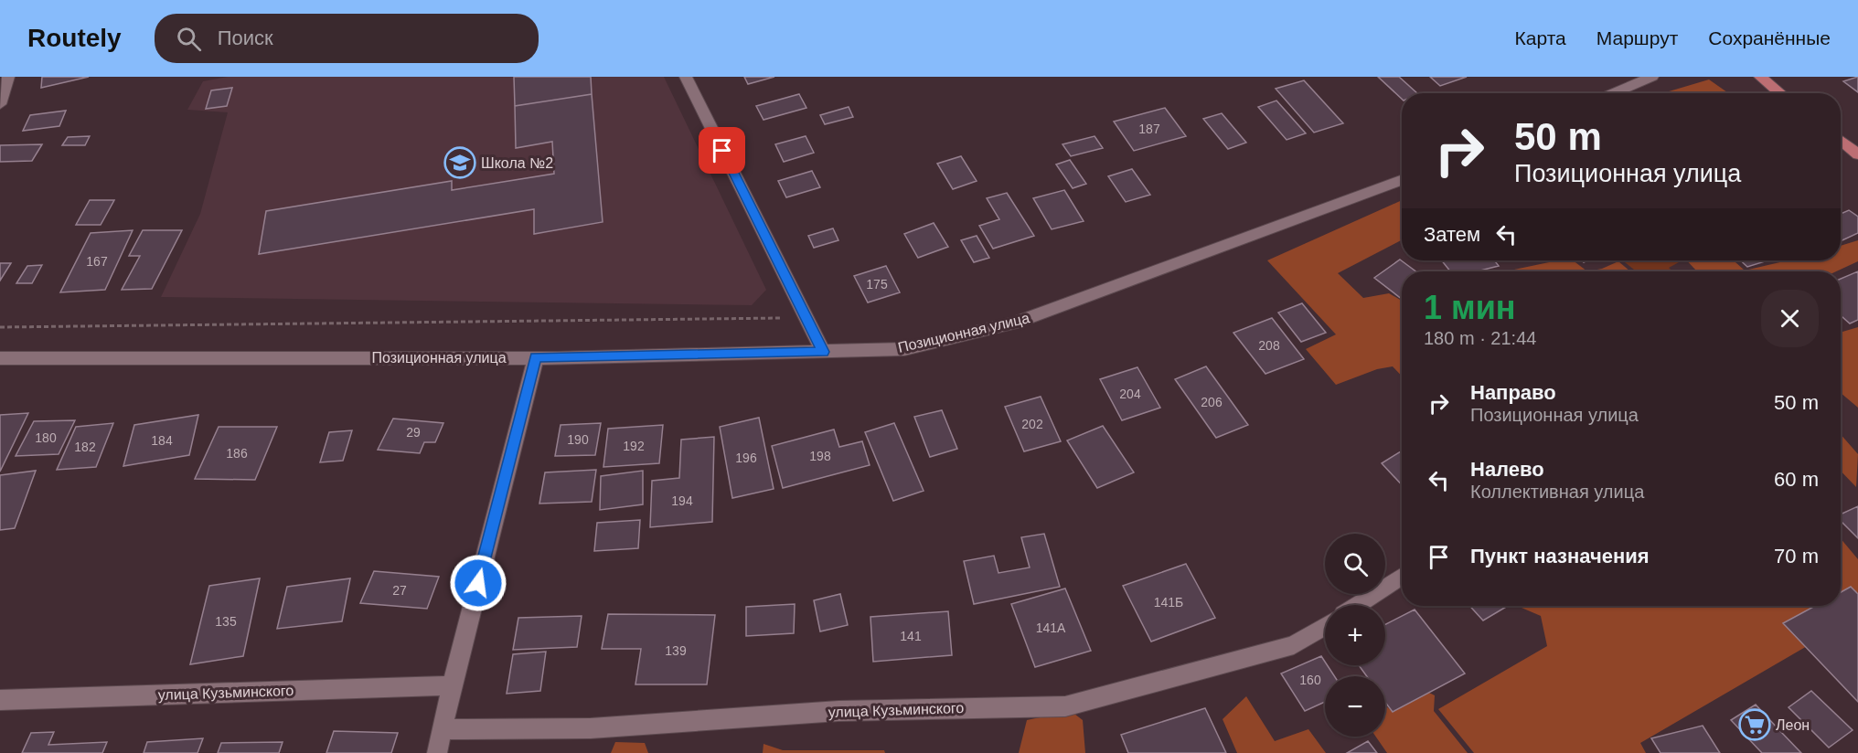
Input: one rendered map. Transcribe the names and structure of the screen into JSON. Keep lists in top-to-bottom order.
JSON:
{
  "streets": {
    "street": ["Позиционная улица", "улица Кузьминского"]
  },
  "places": {
    "school or university": ["Школа №2"],
    "supermarket": ["Леон"]
  },
  "house_numbers": [
    "187",
    "167",
    "175",
    "208",
    "204",
    "206",
    "202",
    "29",
    "180",
    "190",
    "184",
    "192",
    "182",
    "186",
    "198",
    "196",
    "194",
    "27",
    "141Б",
    "135",
    "141А",
    "141",
    "139",
    "160"
  ],
  "page": {
    "header": "Routely",
    "search": "Поиск",
    "nav": ["Карта", "Маршрут", "Сохранённые"],
    "turn": ["50 m", "Позиционная улица"],
    "then": "Затем",
    "heading": ["1 мин", "180 m · 21:44"],
    "list": [
      {
        "name": "Направо",
        "note": "Позиционная улица",
        "value": "50 m"
      },
      {
        "name": "Налево",
        "note": "Коллективная улица",
        "value": "60 m"
      },
      {
        "name": "Пункт назначения",
        "value": "70 m"
      }
    ],
    "map_buttons": ["+", "−"]
  }
}
